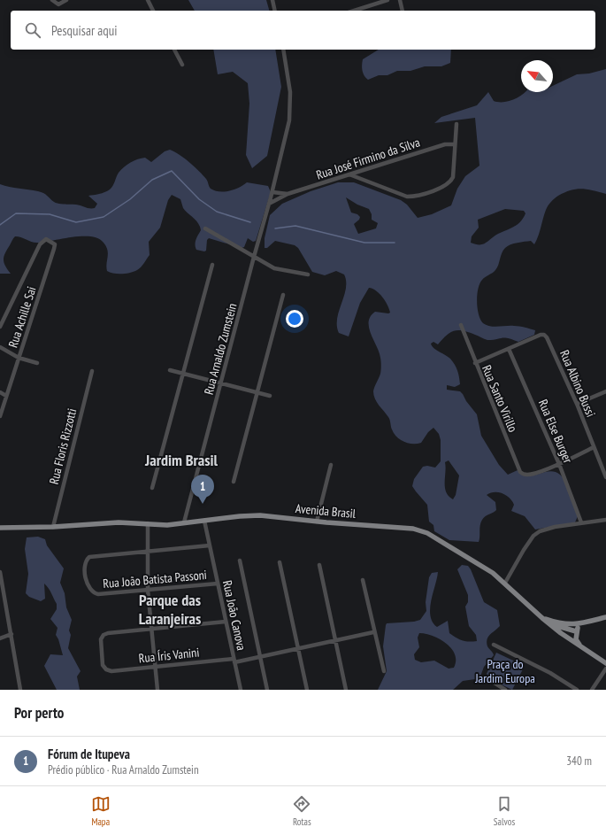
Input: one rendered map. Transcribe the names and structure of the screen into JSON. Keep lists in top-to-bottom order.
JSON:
{
  "streets": {
    "main road": ["Avenida Brasil"],
    "street": [
      "Rua José Firmino da Silva",
      "Rua Achille Sai",
      "Rua Arnaldo Zumstein",
      "Rua Albino Bussi",
      "Rua Santo Virillo",
      "Rua Else Burger",
      "Rua Floris Rizzotti",
      "Rua João Batista Passoni",
      "Rua João Canova",
      "Rua Íris Vanini"
    ]
  },
  "crossings": [
    ["Rua José Firmino da Silva", "Rua Arnaldo Zumstein"],
    ["Rua Arnaldo Zumstein", "Avenida Brasil"],
    ["Rua Albino Bussi", "Rua Else Burger"],
    ["Rua Santo Virillo", "Rua Else Burger"],
    ["Rua Floris Rizzotti", "Avenida Brasil"],
    ["Avenida Brasil", "Rua João Canova"],
    ["Rua João Batista Passoni", "Rua João Canova"],
    ["Rua João Canova", "Rua Íris Vanini"]
  ],
  "districts": ["Jardim Brasil", "Parque das Laranjeiras"],
  "parks": ["Praça do Jardim Europa"],
  "north": "top left",
  "page": {
    "search": "Pesquisar aqui",
    "pins": "1",
    "heading": "Por perto",
    "list": [
      {
        "mark": "1",
        "name": "Fórum de Itupeva",
        "note": "Prédio público · Rua Arnaldo Zumstein",
        "value": "340 m"
      }
    ],
    "nav": ["Mapa", "Rotas", "Salvos"]
  }
}
